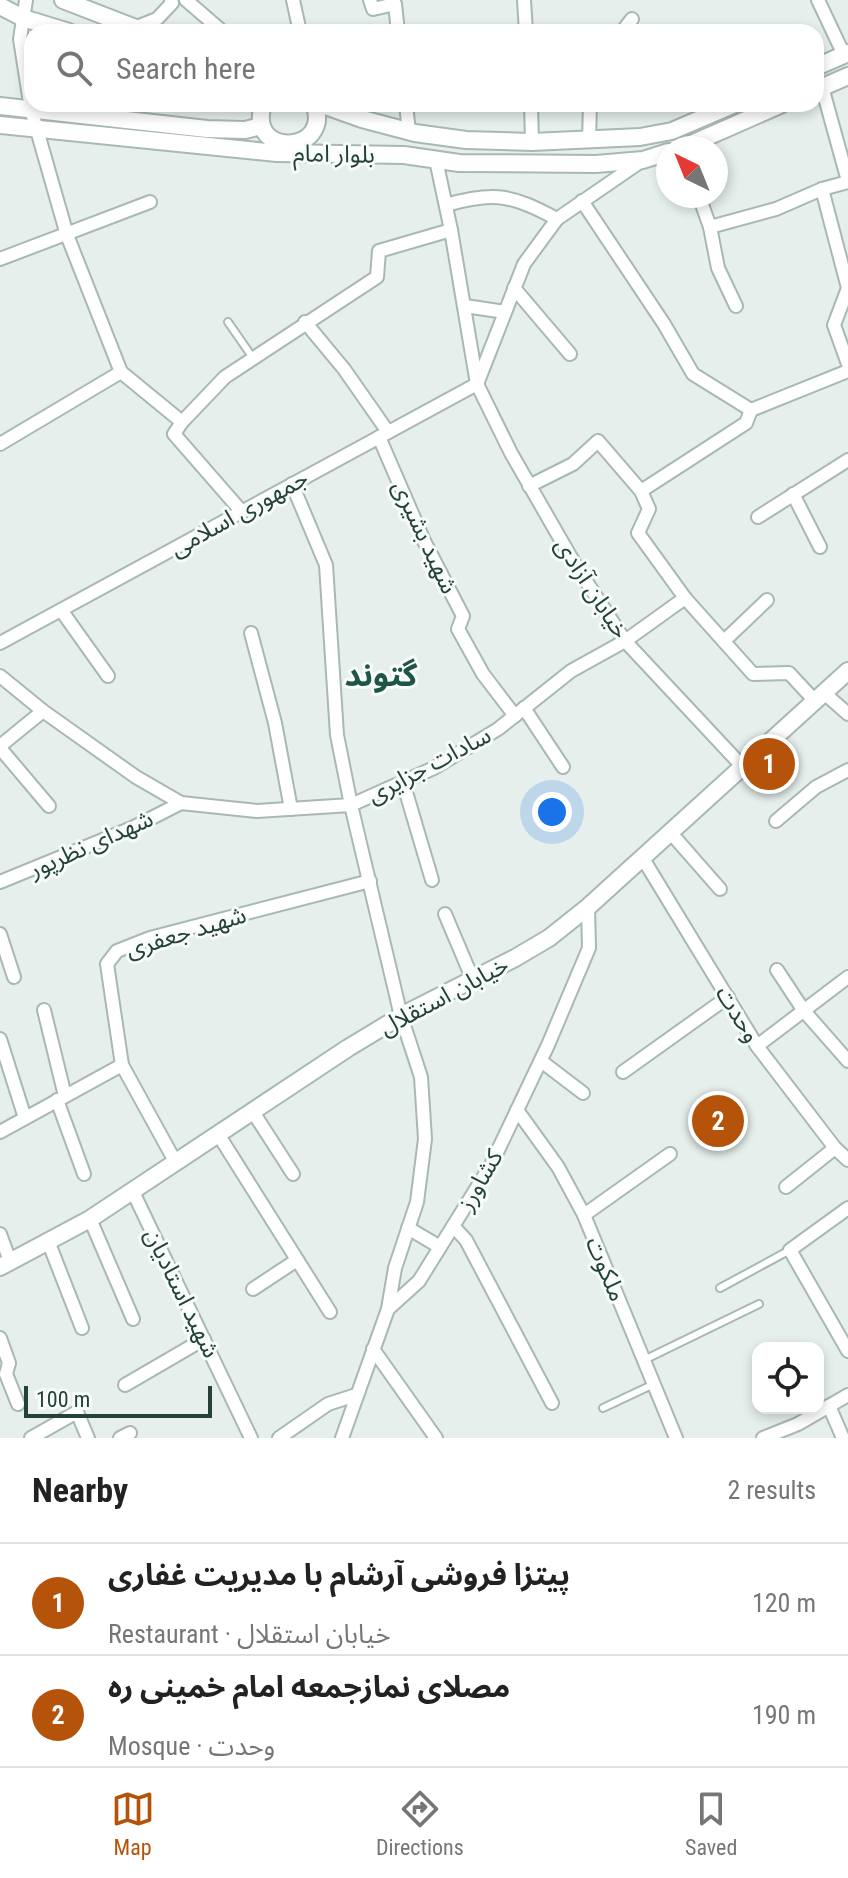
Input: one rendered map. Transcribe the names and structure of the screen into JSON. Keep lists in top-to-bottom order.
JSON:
{
  "streets": {
    "street": [
      "بلوار امام",
      "جمهوری اسلامی",
      "شهید بشیری",
      "خیابان آزادی",
      "سادات جزایری",
      "شهدای نظرپور",
      "شهید جعفری",
      "خیابان استقلال",
      "وحدت",
      "کشاورز",
      "ملکوت",
      "شهید استادیان"
    ]
  },
  "crossings": [
    ["جمهوری اسلامی", "شهید بشیری"],
    ["جمهوری اسلامی", "خیابان آزادی"],
    ["شهید بشیری", "سادات جزایری"],
    ["خیابان آزادی", "سادات جزایری"],
    ["خیابان آزادی", "خیابان استقلال"],
    ["سادات جزایری", "شهدای نظرپور"],
    ["خیابان استقلال", "وحدت"],
    ["خیابان استقلال", "کشاورز"],
    ["خیابان استقلال", "شهید استادیان"],
    ["کشاورز", "ملکوت"]
  ],
  "districts": ["گتوند"],
  "scale_bar": "100 m",
  "north": "top left",
  "page": {
    "search": "Search here",
    "pins": ["1", "2"],
    "scale": "100 m",
    "heading": ["Nearby", "2 results"],
    "list": [
      {
        "mark": "1",
        "name": "پیتزا فروشی آرشام با مدیریت غفاری",
        "note": "Restaurant · خیابان استقلال",
        "value": "120 m"
      },
      {
        "mark": "2",
        "name": "مصلای نمازجمعه امام خمینی ره",
        "note": "Mosque · وحدت",
        "value": "190 m"
      }
    ],
    "nav": ["Map", "Directions", "Saved"]
  }
}
